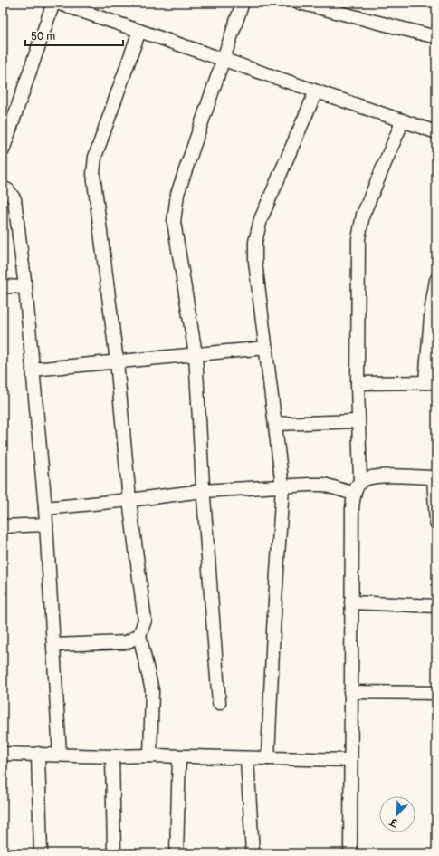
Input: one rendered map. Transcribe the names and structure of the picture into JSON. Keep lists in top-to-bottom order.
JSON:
{
  "scale_bar": "50 m",
  "north": "bottom left"
}
